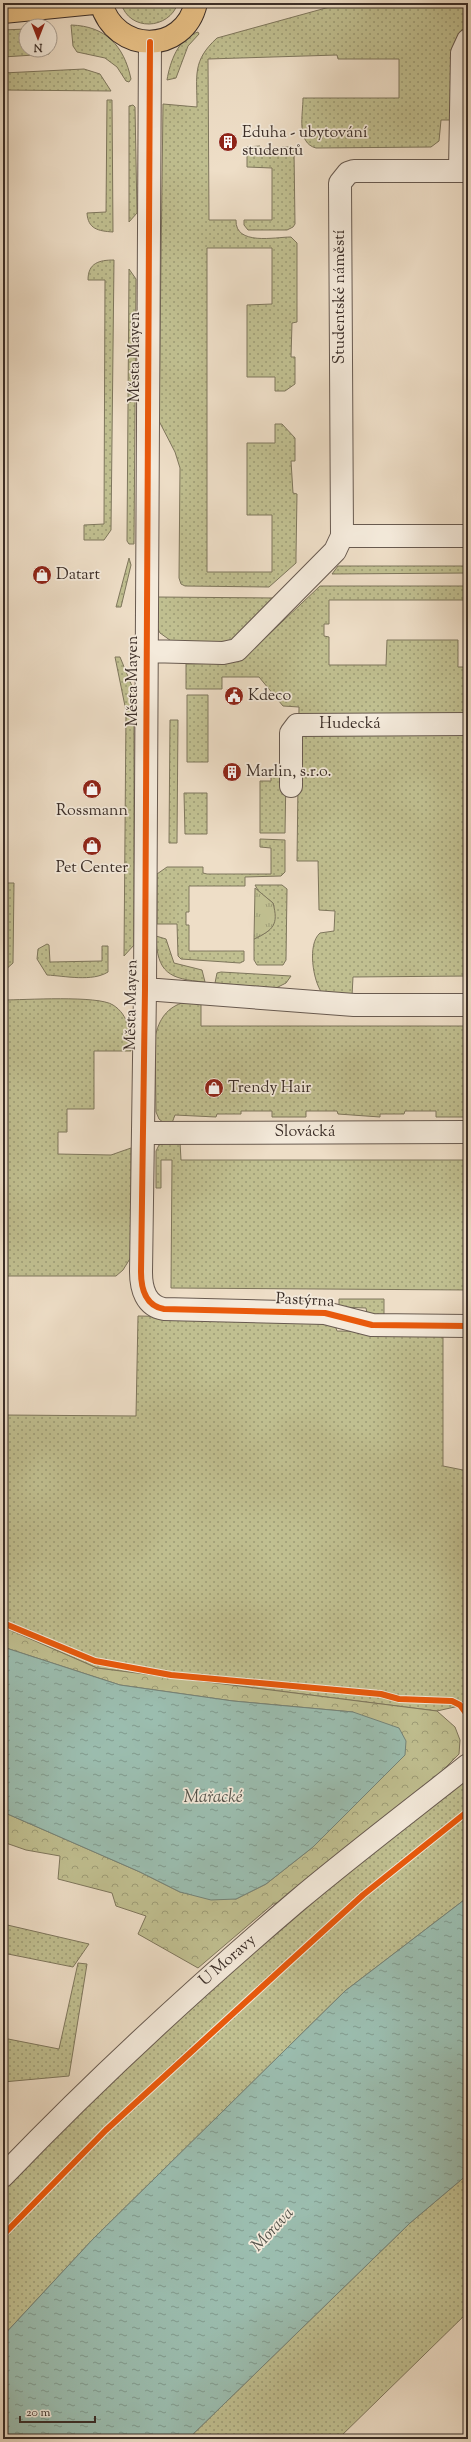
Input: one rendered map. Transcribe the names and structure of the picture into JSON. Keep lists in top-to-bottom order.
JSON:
{
  "streets": {
    "street": [
      "Studentské náměstí",
      "Města Mayen",
      "Hudecká",
      "Slovácká",
      "Pastýrna",
      "U Moravy"
    ]
  },
  "crossings": [
    ["Studentské náměstí", "Města Mayen"],
    ["Města Mayen", "Slovácká"],
    ["Města Mayen", "Pastýrna"]
  ],
  "water": ["Mařacké", "Morava"],
  "places": {
    "building": ["Eduha - ubytování studentů", "Marlin, s.r.o."],
    "shop": [
      "Datart",
      "Rossmann",
      "Pet Center",
      "Trendy Hair"
    ],
    "public building": ["Kdeco"]
  },
  "scale_bar": "20 m",
  "north": "bottom"
}
